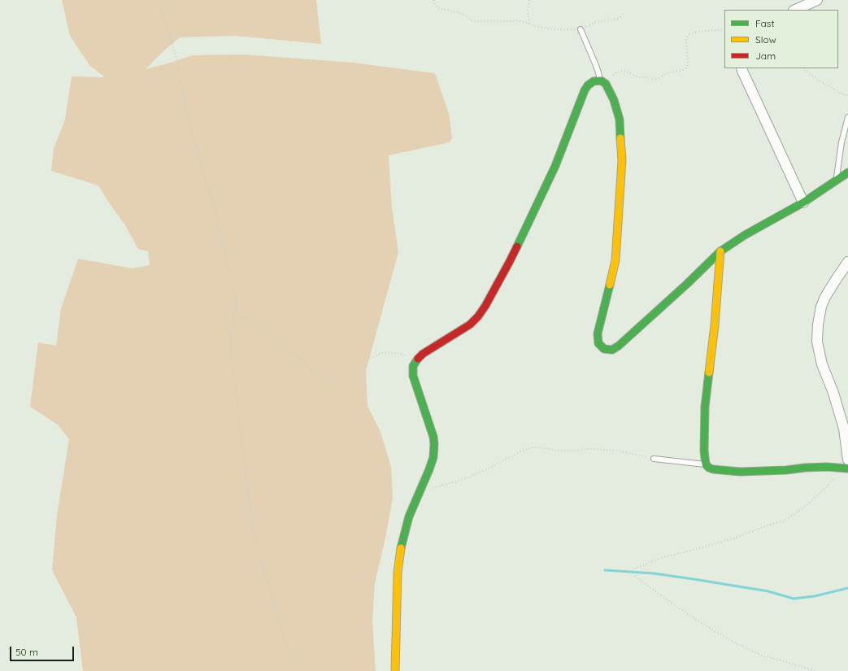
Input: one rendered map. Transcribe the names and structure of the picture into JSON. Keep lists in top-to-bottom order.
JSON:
{
  "legend": ["Fast", "Slow", "Jam"],
  "scale_bar": "50 m"
}
